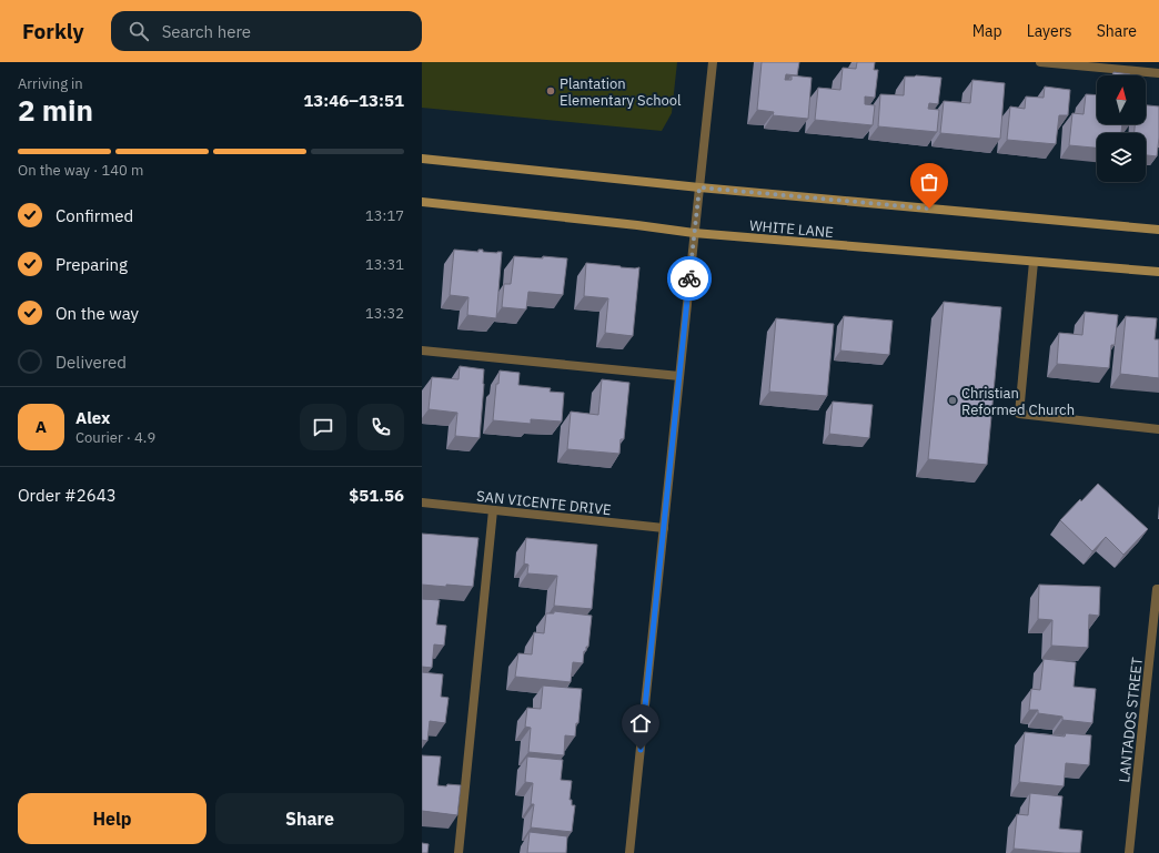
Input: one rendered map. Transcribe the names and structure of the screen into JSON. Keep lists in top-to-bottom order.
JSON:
{
  "streets": {
    "main road": ["WHITE LANE"],
    "street": ["SAN VICENTE DRIVE", "LANTADOS STREET"]
  },
  "places": ["Plantation Elementary School", "Christian Reformed Church"],
  "north": "top",
  "page": {
    "header": "Forkly",
    "search": "Search here",
    "nav": ["Map", "Layers", "Share"],
    "heading": ["2 min", "Arriving in", "13:46–13:51"],
    "panel": [
      "Alex",
      "Courier · 4.9",
      "Order #2643",
      "$51.56"
    ],
    "bar": "On the way · 140 m",
    "list": [
      ["Confirmed", "13:17"],
      ["Preparing", "13:31"],
      ["On the way", "13:32"],
      "Delivered"
    ],
    "round": "A",
    "buttons": ["Help", "Share"]
  }
}
